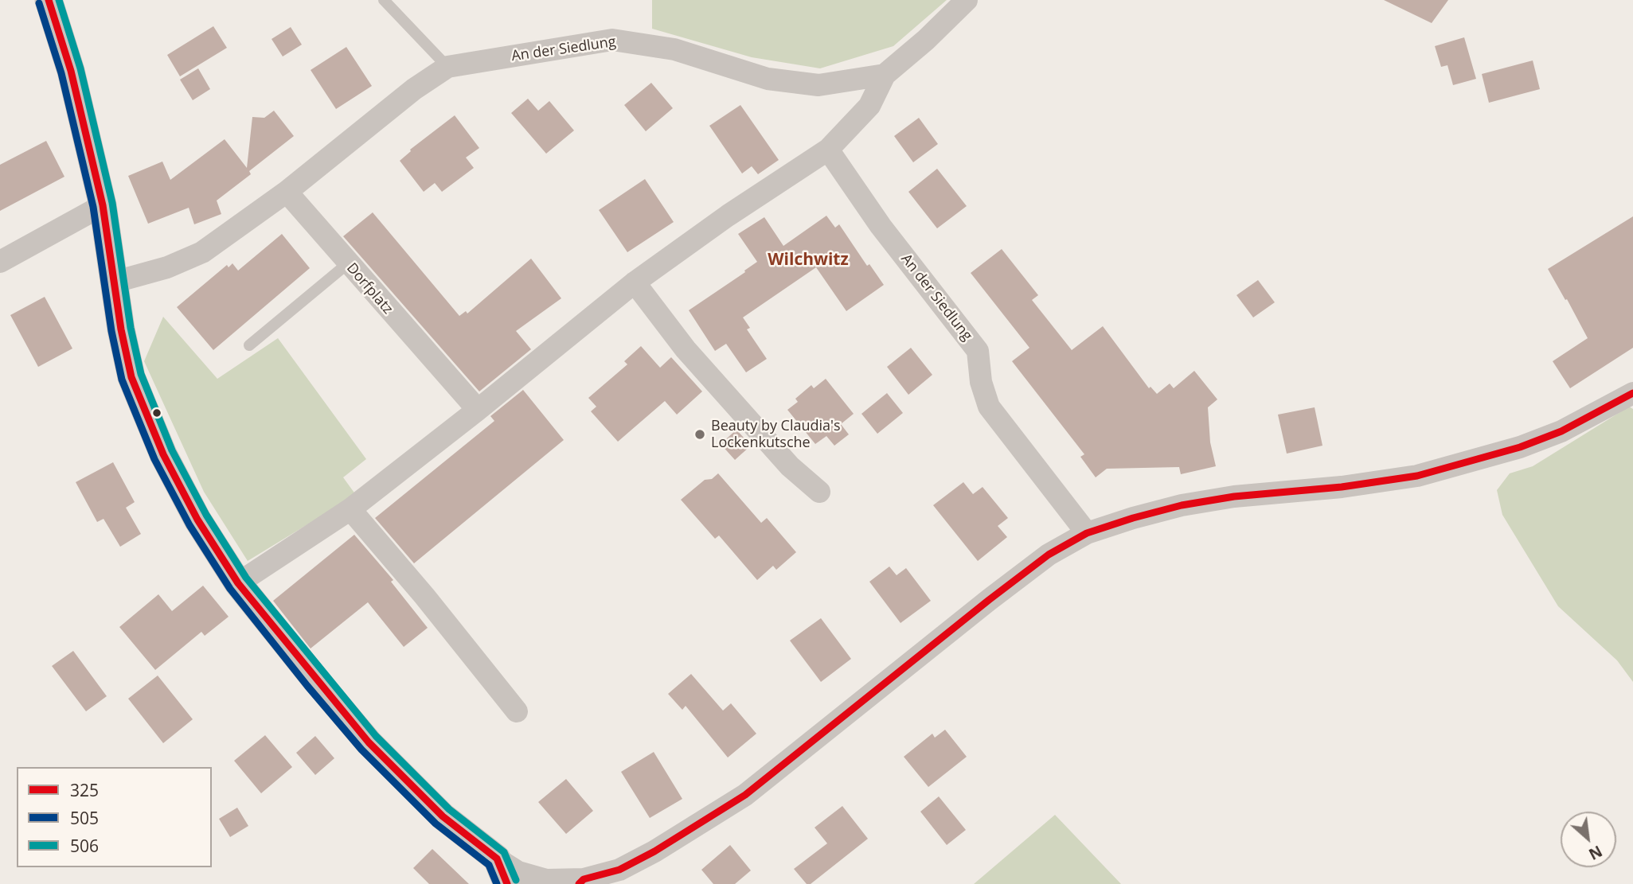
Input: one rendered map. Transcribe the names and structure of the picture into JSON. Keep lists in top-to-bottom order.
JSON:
{
  "streets": {
    "street": ["An der Siedlung", "Dorfplatz"]
  },
  "crossings": [
    ["An der Siedlung", "Dorfplatz"]
  ],
  "districts": ["Wilchwitz"],
  "places": ["Beauty by Claudia's Lockenkutsche"],
  "lines": ["transit line 325", "transit line 506", "transit line 505"],
  "legend": ["325", "505", "506"],
  "north": "bottom right"
}
